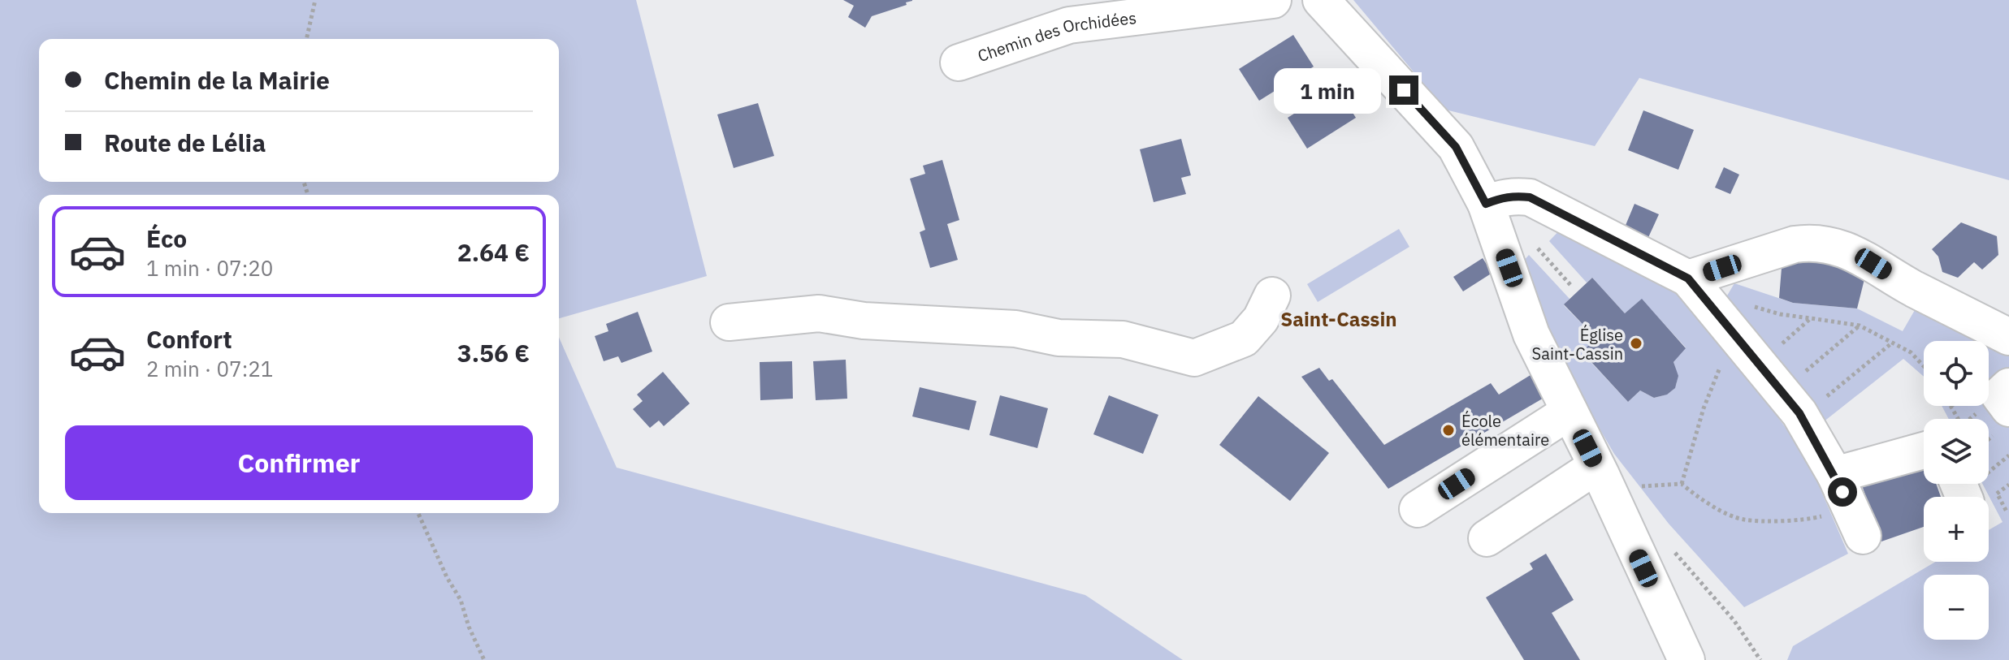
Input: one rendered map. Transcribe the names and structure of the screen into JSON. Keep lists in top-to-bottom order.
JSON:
{
  "streets": {
    "street": ["Chemin des Orchidées"]
  },
  "districts": ["Saint-Cassin"],
  "places": ["Église Saint-Cassin", "École élémentaire"],
  "page": {
    "banner": ["Chemin de la Mairie", "Route de Lélia"],
    "bubble": "1 min",
    "list": [
      {
        "name": "Éco",
        "note": "1 min · 07:20",
        "value": "2.64 €"
      },
      {
        "name": "Confort",
        "note": "2 min · 07:21",
        "value": "3.56 €"
      }
    ],
    "map_buttons": ["+", "−"],
    "buttons": "Confirmer"
  }
}
